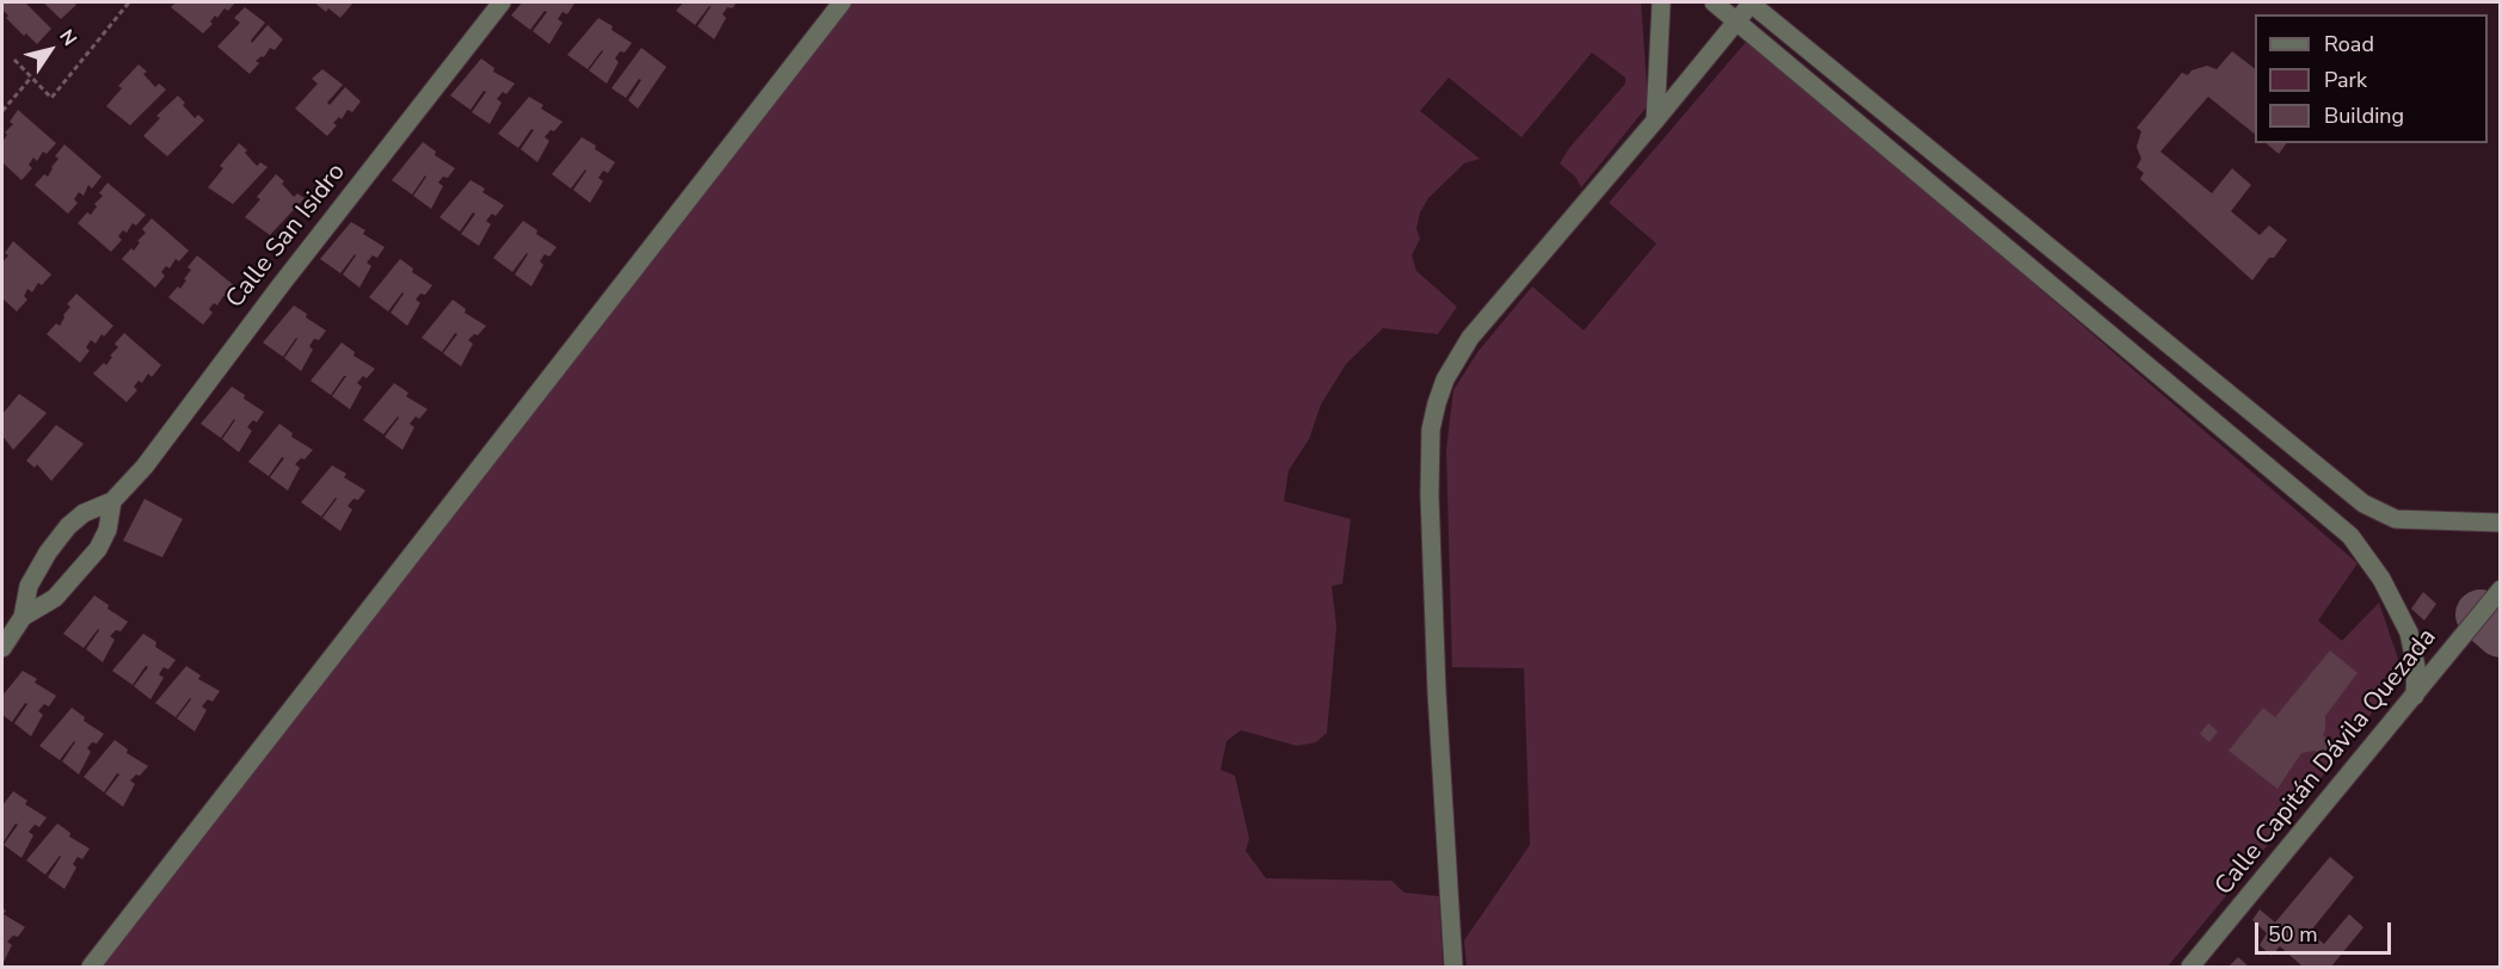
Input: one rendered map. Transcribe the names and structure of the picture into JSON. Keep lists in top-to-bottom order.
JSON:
{
  "streets": {
    "street": ["Calle San Isidro", "Calle Capitán Dávila Quezada"]
  },
  "legend": ["Road", "Park", "Building"],
  "scale_bar": "50 m",
  "north": "top right"
}
